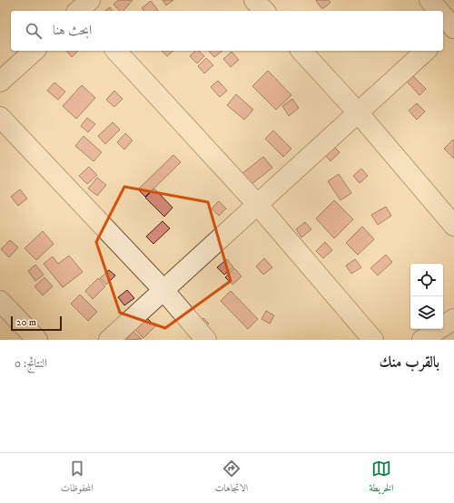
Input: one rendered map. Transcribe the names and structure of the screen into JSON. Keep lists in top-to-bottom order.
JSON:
{
  "scale_bar": "20 m",
  "page": {
    "search": "ابحث هنا",
    "scale": "20 m",
    "heading": ["بالقرب منك", "النتائج: 0"],
    "nav": ["الخريطة", "الاتجاهات", "المحفوظات"]
  }
}
